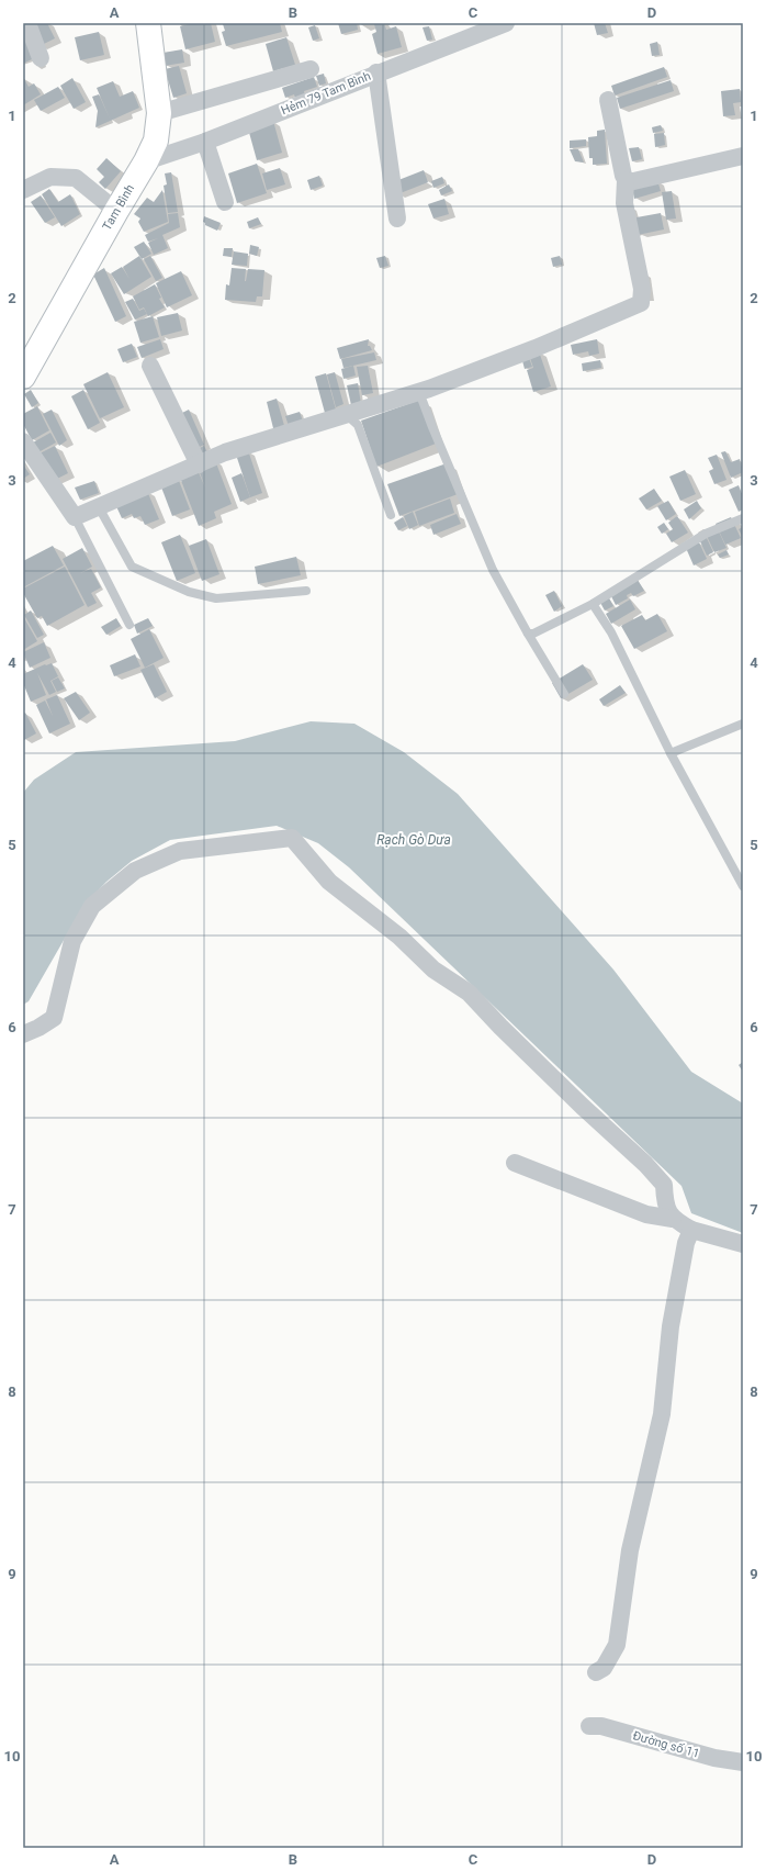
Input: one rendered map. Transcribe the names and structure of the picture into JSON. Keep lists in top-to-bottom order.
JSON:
{
  "streets": {
    "main road": ["Tam Bình"],
    "street": ["Hẻm 79 Tam Bình", "Đường số 11"]
  },
  "crossings": [
    ["Hẻm 79 Tam Bình", "Tam Bình"]
  ],
  "water": ["Rạch Gò Dưa"],
  "grid": {
    "columns": [
      "A",
      "B",
      "C",
      "D"
    ],
    "rows": [
      "1",
      "2",
      "3",
      "4",
      "5",
      "6",
      "7",
      "8",
      "9",
      "10"
    ]
  }
}
